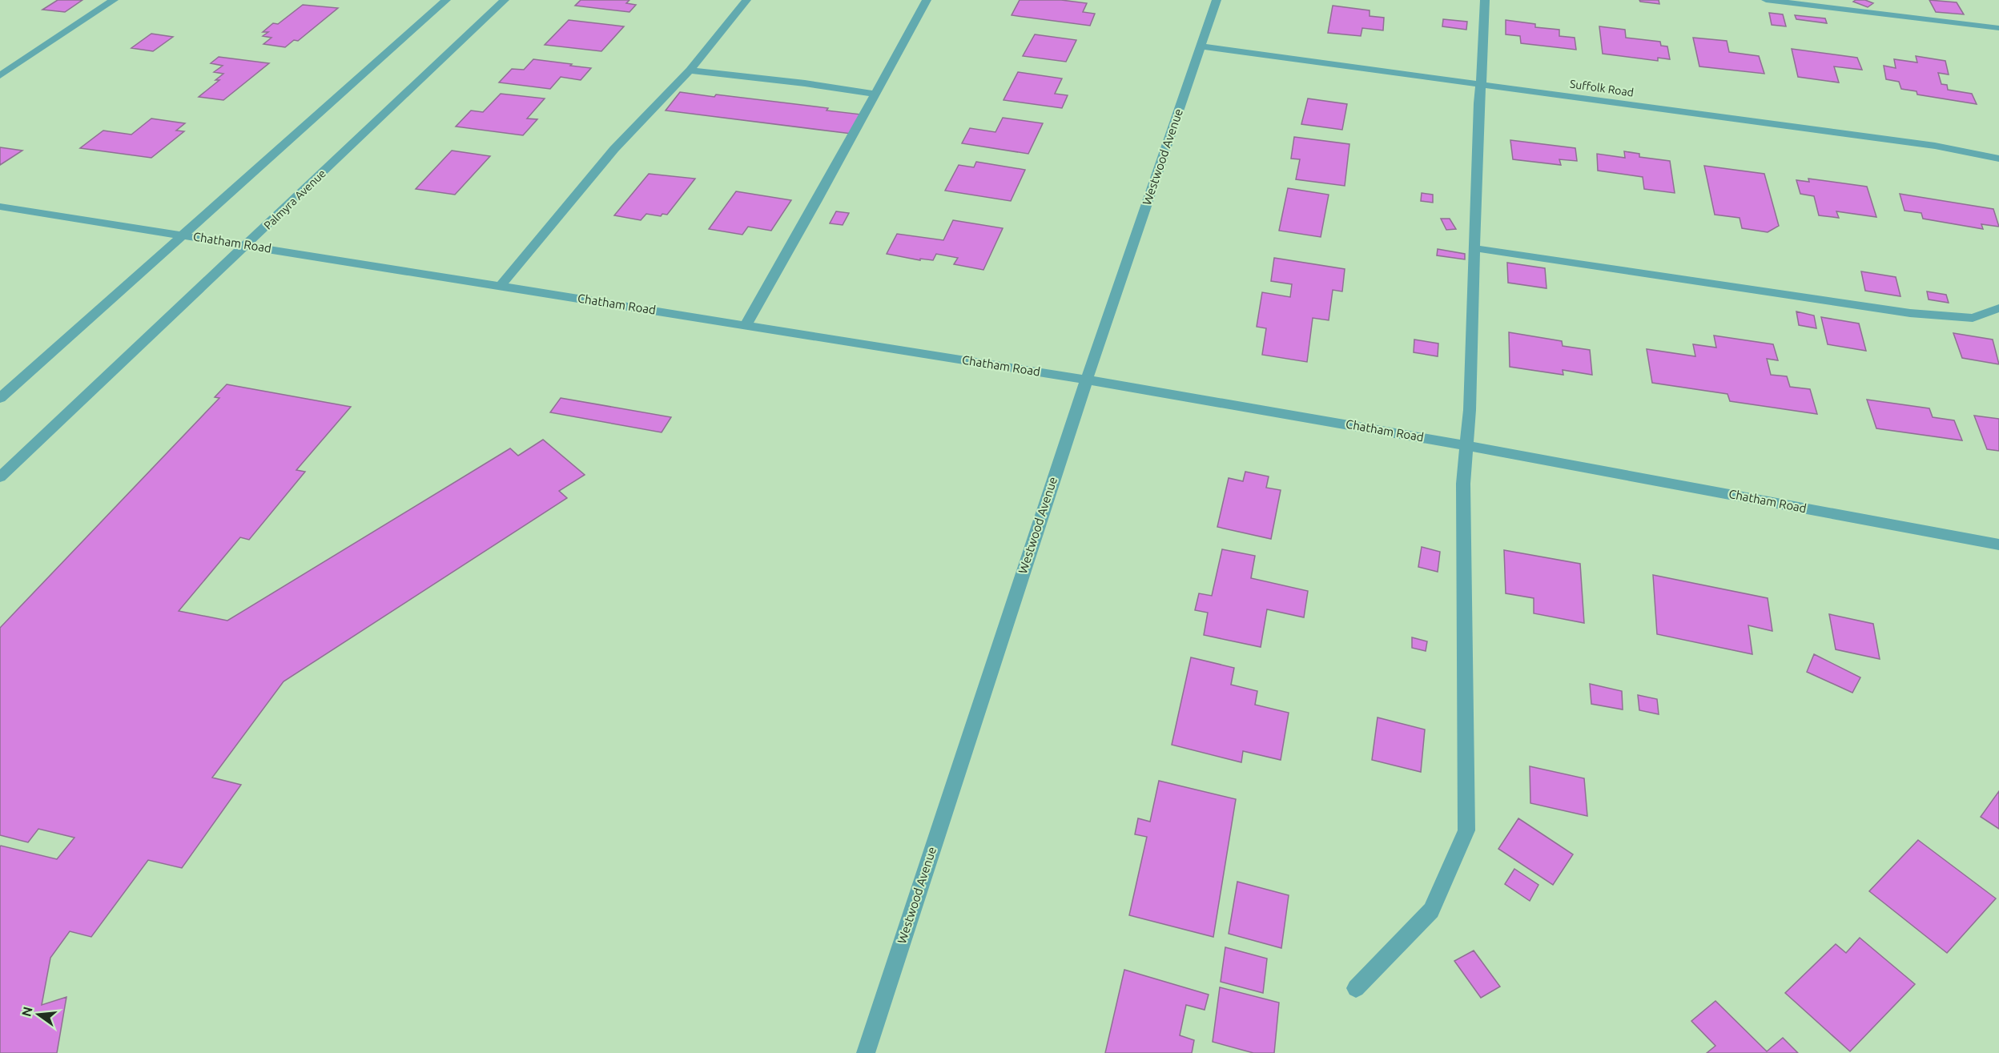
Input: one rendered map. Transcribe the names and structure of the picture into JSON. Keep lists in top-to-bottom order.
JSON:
{
  "streets": {
    "street": [
      "Suffolk Road",
      "Westwood Avenue",
      "Palmyra Avenue",
      "Chatham Road"
    ]
  },
  "crossings": [
    ["Suffolk Road", "Westwood Avenue"],
    ["Westwood Avenue", "Chatham Road"],
    ["Palmyra Avenue", "Chatham Road"]
  ],
  "north": "left"
}
